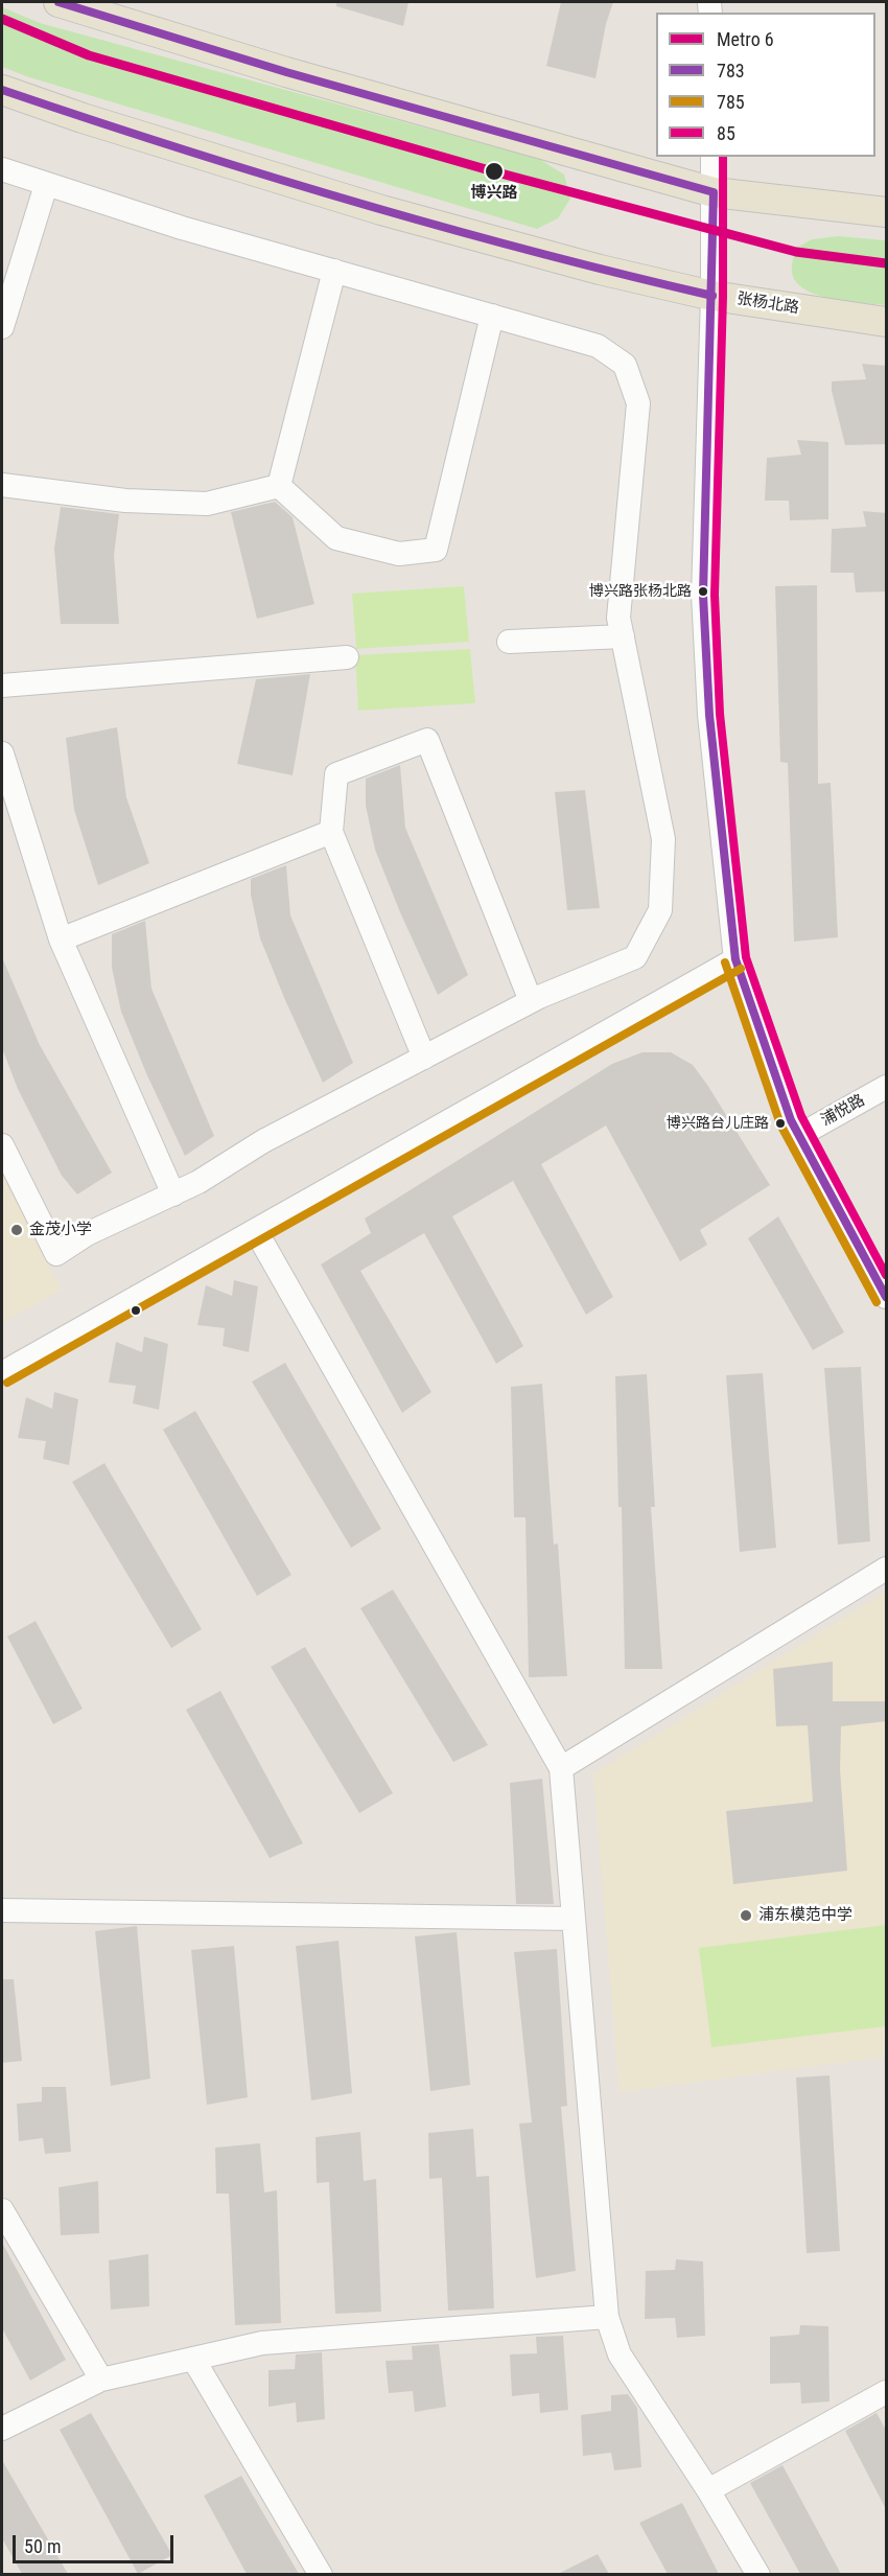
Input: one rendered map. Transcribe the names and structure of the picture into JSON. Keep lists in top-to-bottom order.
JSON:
{
  "streets": {
    "main road": ["张杨北路"],
    "street": ["浦悦路"]
  },
  "places": [
    "博兴路",
    "博兴路张杨北路",
    "博兴路台儿庄路",
    "金茂小学",
    "浦东模范中学"
  ],
  "lines": [
    "transit line 783",
    "metro line 6",
    "transit line 85",
    "transit line 785"
  ],
  "legend": [
    "Metro 6",
    "783",
    "785",
    "85"
  ],
  "scale_bar": "50 m"
}
